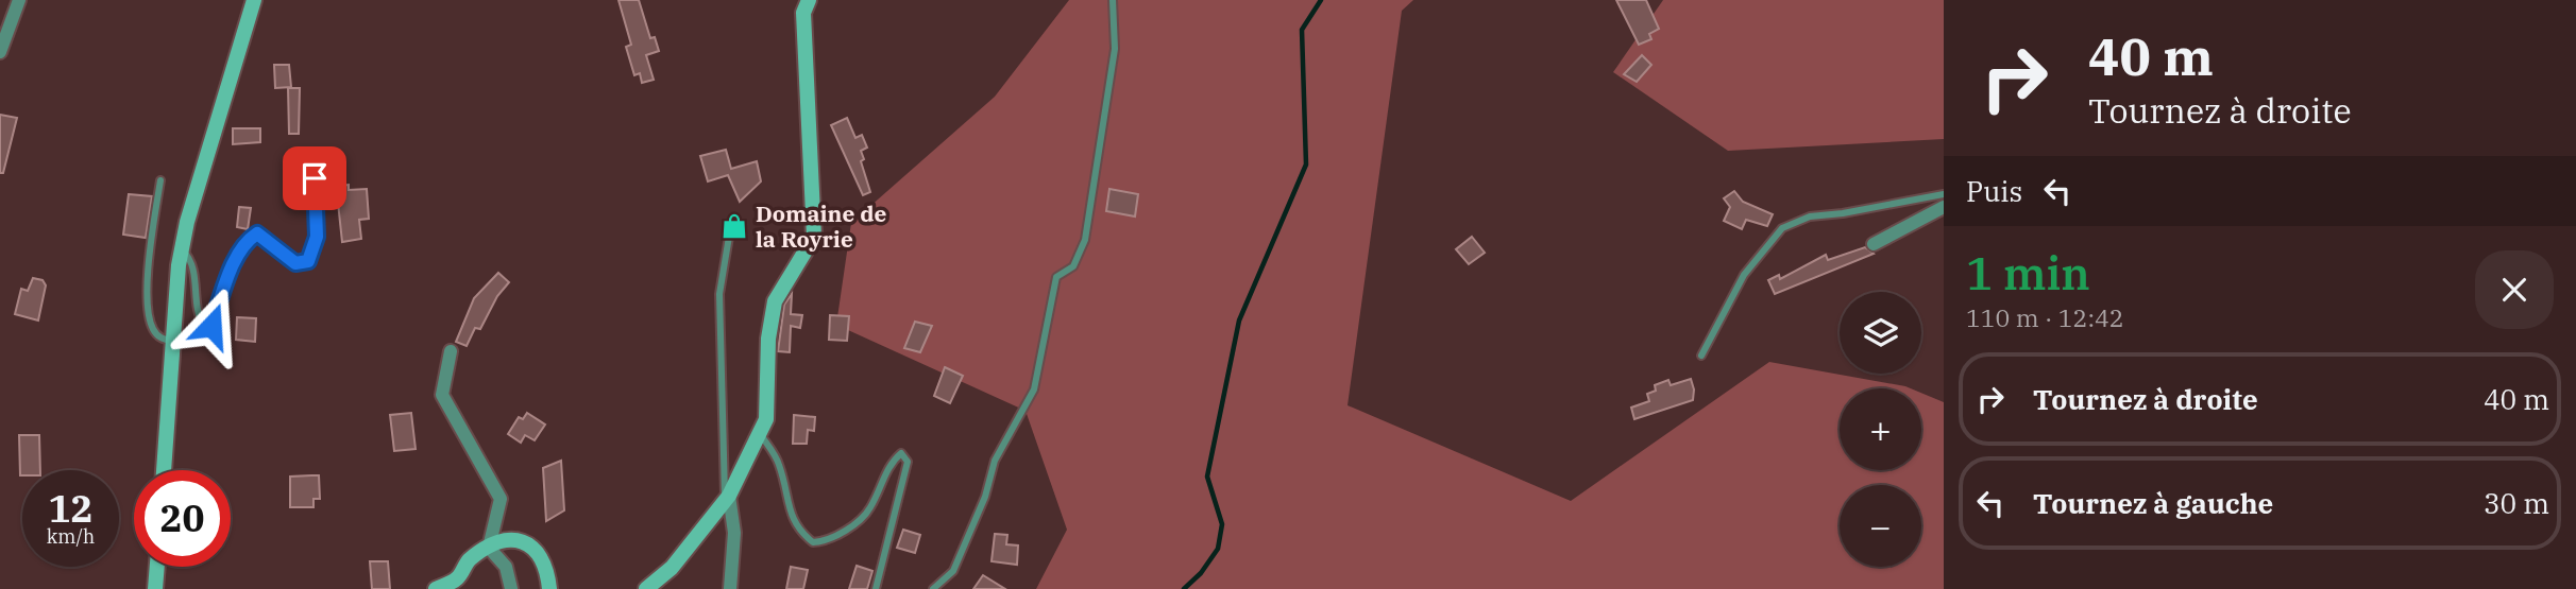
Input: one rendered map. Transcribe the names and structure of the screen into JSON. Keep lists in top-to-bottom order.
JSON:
{
  "places": {
    "shop": ["Domaine de la Royrie"]
  },
  "page": {
    "turn": ["40 m", "Tournez à droite"],
    "then": "Puis",
    "heading": ["1 min", "110 m · 12:42"],
    "map_buttons": ["+", "−"],
    "list": [
      {
        "name": "Tournez à droite",
        "value": "40 m"
      },
      {
        "name": "Tournez à gauche",
        "value": "30 m"
      }
    ],
    "speed": "12 km/h",
    "limit": "20"
  }
}
